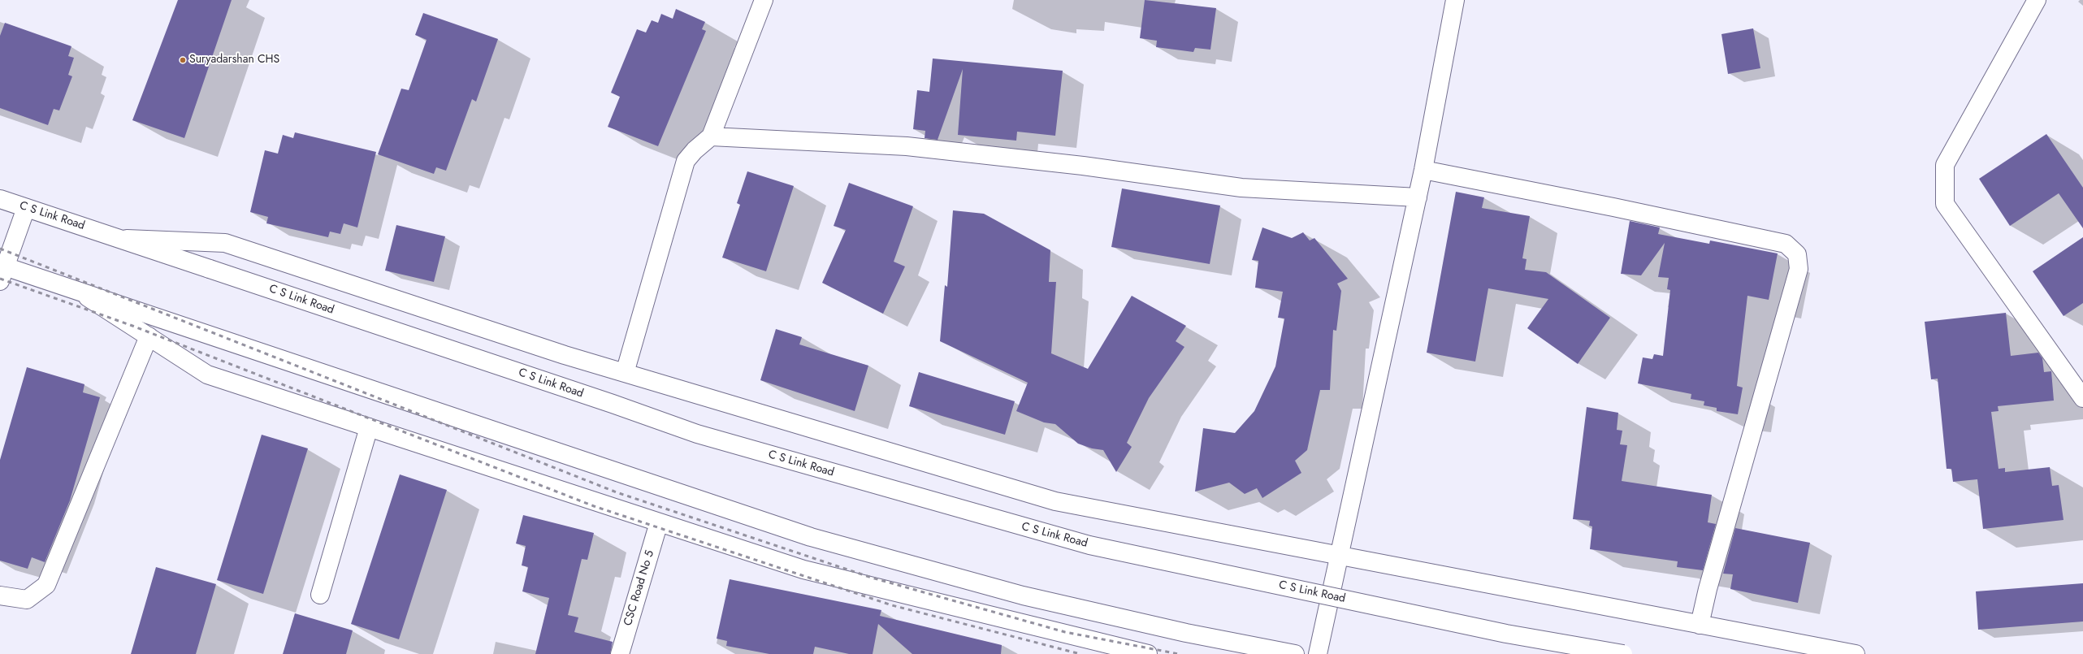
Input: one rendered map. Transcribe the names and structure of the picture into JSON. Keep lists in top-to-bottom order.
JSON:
{
  "streets": {
    "street": ["C S Link Road", "CSC Road No 5"]
  },
  "places": ["Suryadarshan CHS"]
}
